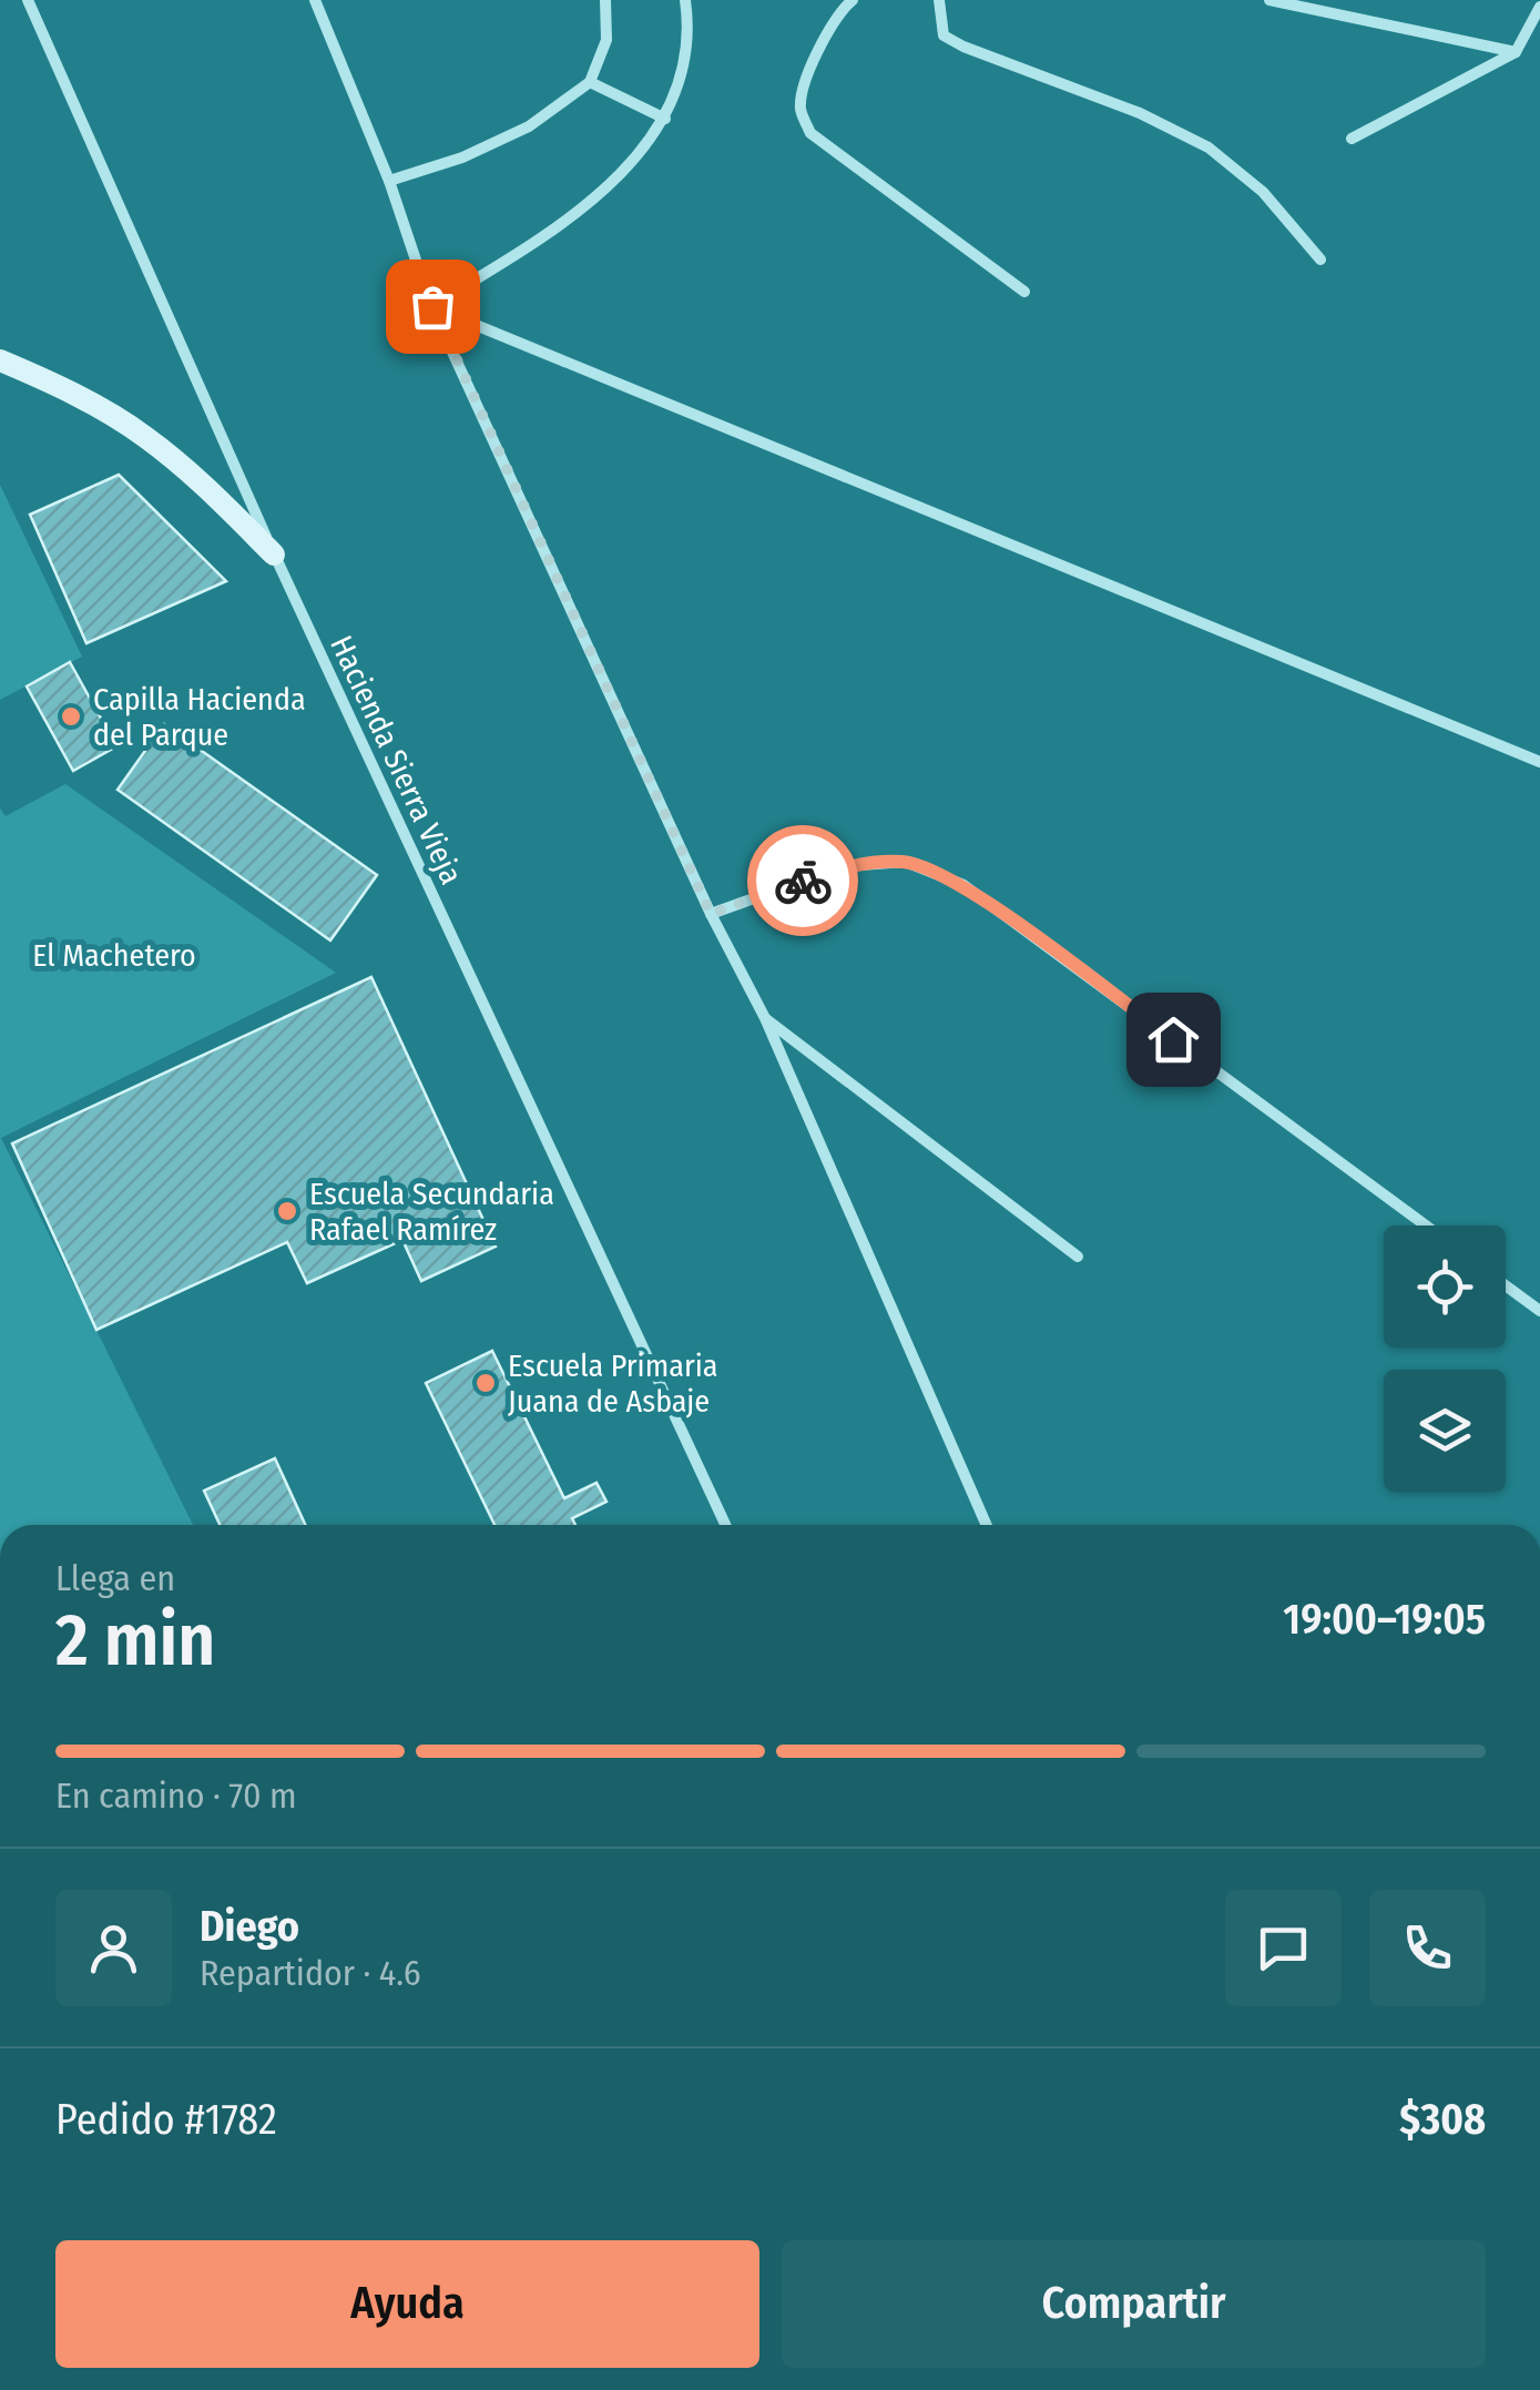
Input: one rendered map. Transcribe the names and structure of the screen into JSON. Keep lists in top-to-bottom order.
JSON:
{
  "streets": {
    "street": ["Hacienda Sierra Vieja"]
  },
  "parks": ["El Machetero"],
  "places": ["Capilla Hacienda del Parque", "Escuela Secundaria Rafael Ramírez", "Escuela Primaria Juana de Asbaje"],
  "page": {
    "heading": ["2 min", "Llega en", "19:00–19:05"],
    "panel": [
      "Diego",
      "Repartidor · 4.6",
      "Pedido #1782",
      "$308"
    ],
    "bar": "En camino · 70 m",
    "buttons": ["Ayuda", "Compartir"]
  }
}
